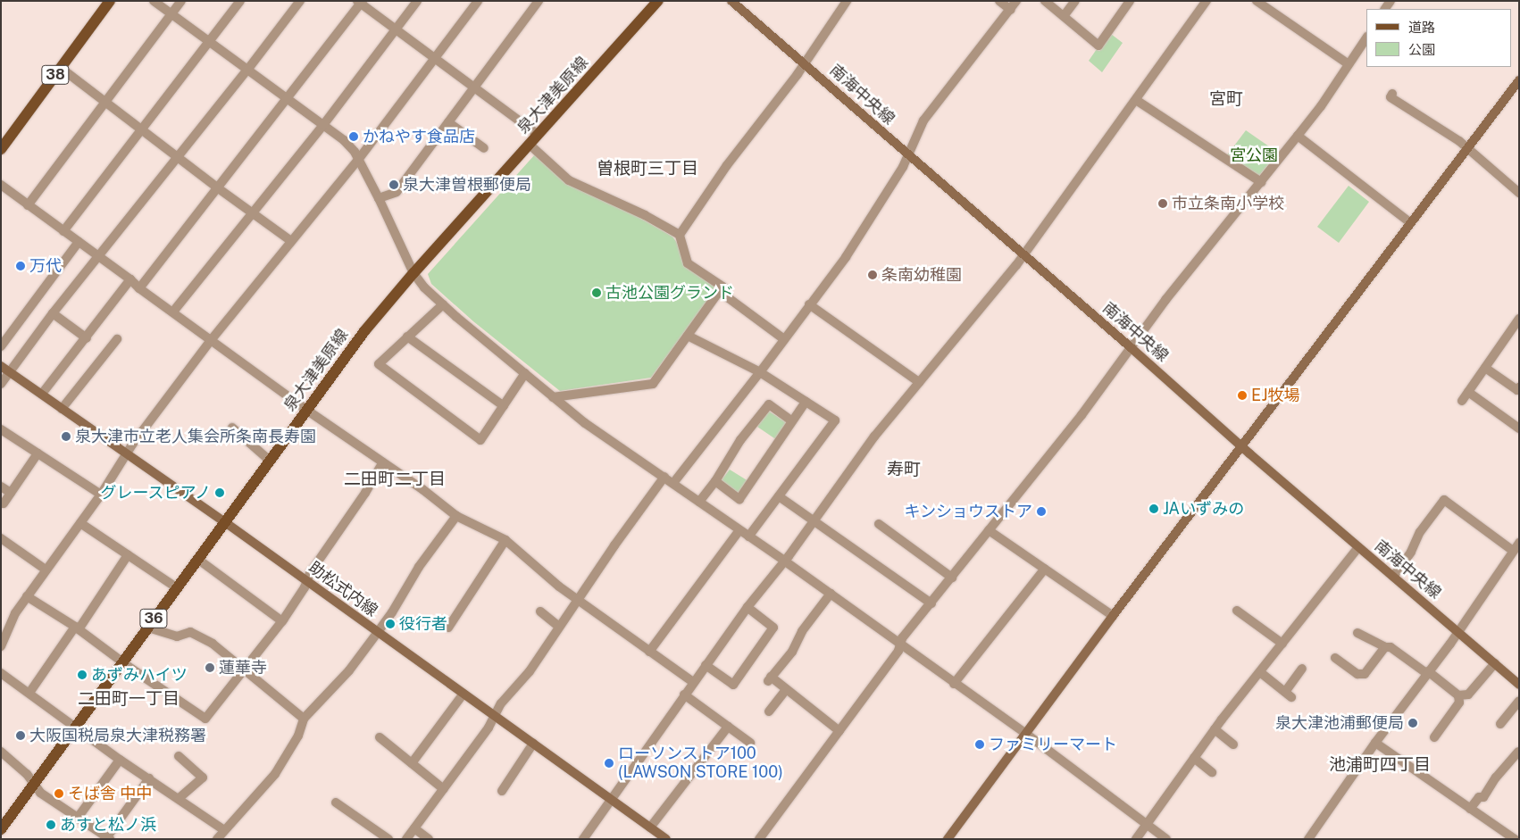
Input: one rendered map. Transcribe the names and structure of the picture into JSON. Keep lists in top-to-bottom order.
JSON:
{
  "streets": {
    "main road": ["38", "泉大津美原線", "36"],
    "street": ["南海中央線", "助松式内線"]
  },
  "crossings": [
    ["泉大津美原線", "助松式内線"]
  ],
  "districts": [
    "宮町",
    "曽根町三丁目",
    "寿町",
    "二田町二丁目",
    "二田町一丁目",
    "池浦町四丁目"
  ],
  "parks": ["宮公園"],
  "places": [
    "かねやす食品店",
    "泉大津曽根郵便局",
    "市立条南小学校",
    "万代",
    "条南幼稚園",
    "古池公園グランド",
    "EJ牧場",
    "泉大津市立老人集会所条南長寿園",
    "グレースピアノ",
    "JAいずみの",
    "キンショウストア",
    "役行者",
    "蓮華寺",
    "あずみハイツ",
    "泉大津池浦郵便局",
    "大阪国税局泉大津税務署",
    "ファミリーマート",
    "ローソンストア100 (LAWSON STORE 100)",
    "そば舎 中中",
    "あすと松ノ浜"
  ],
  "legend": ["道路", "公園"]
}
